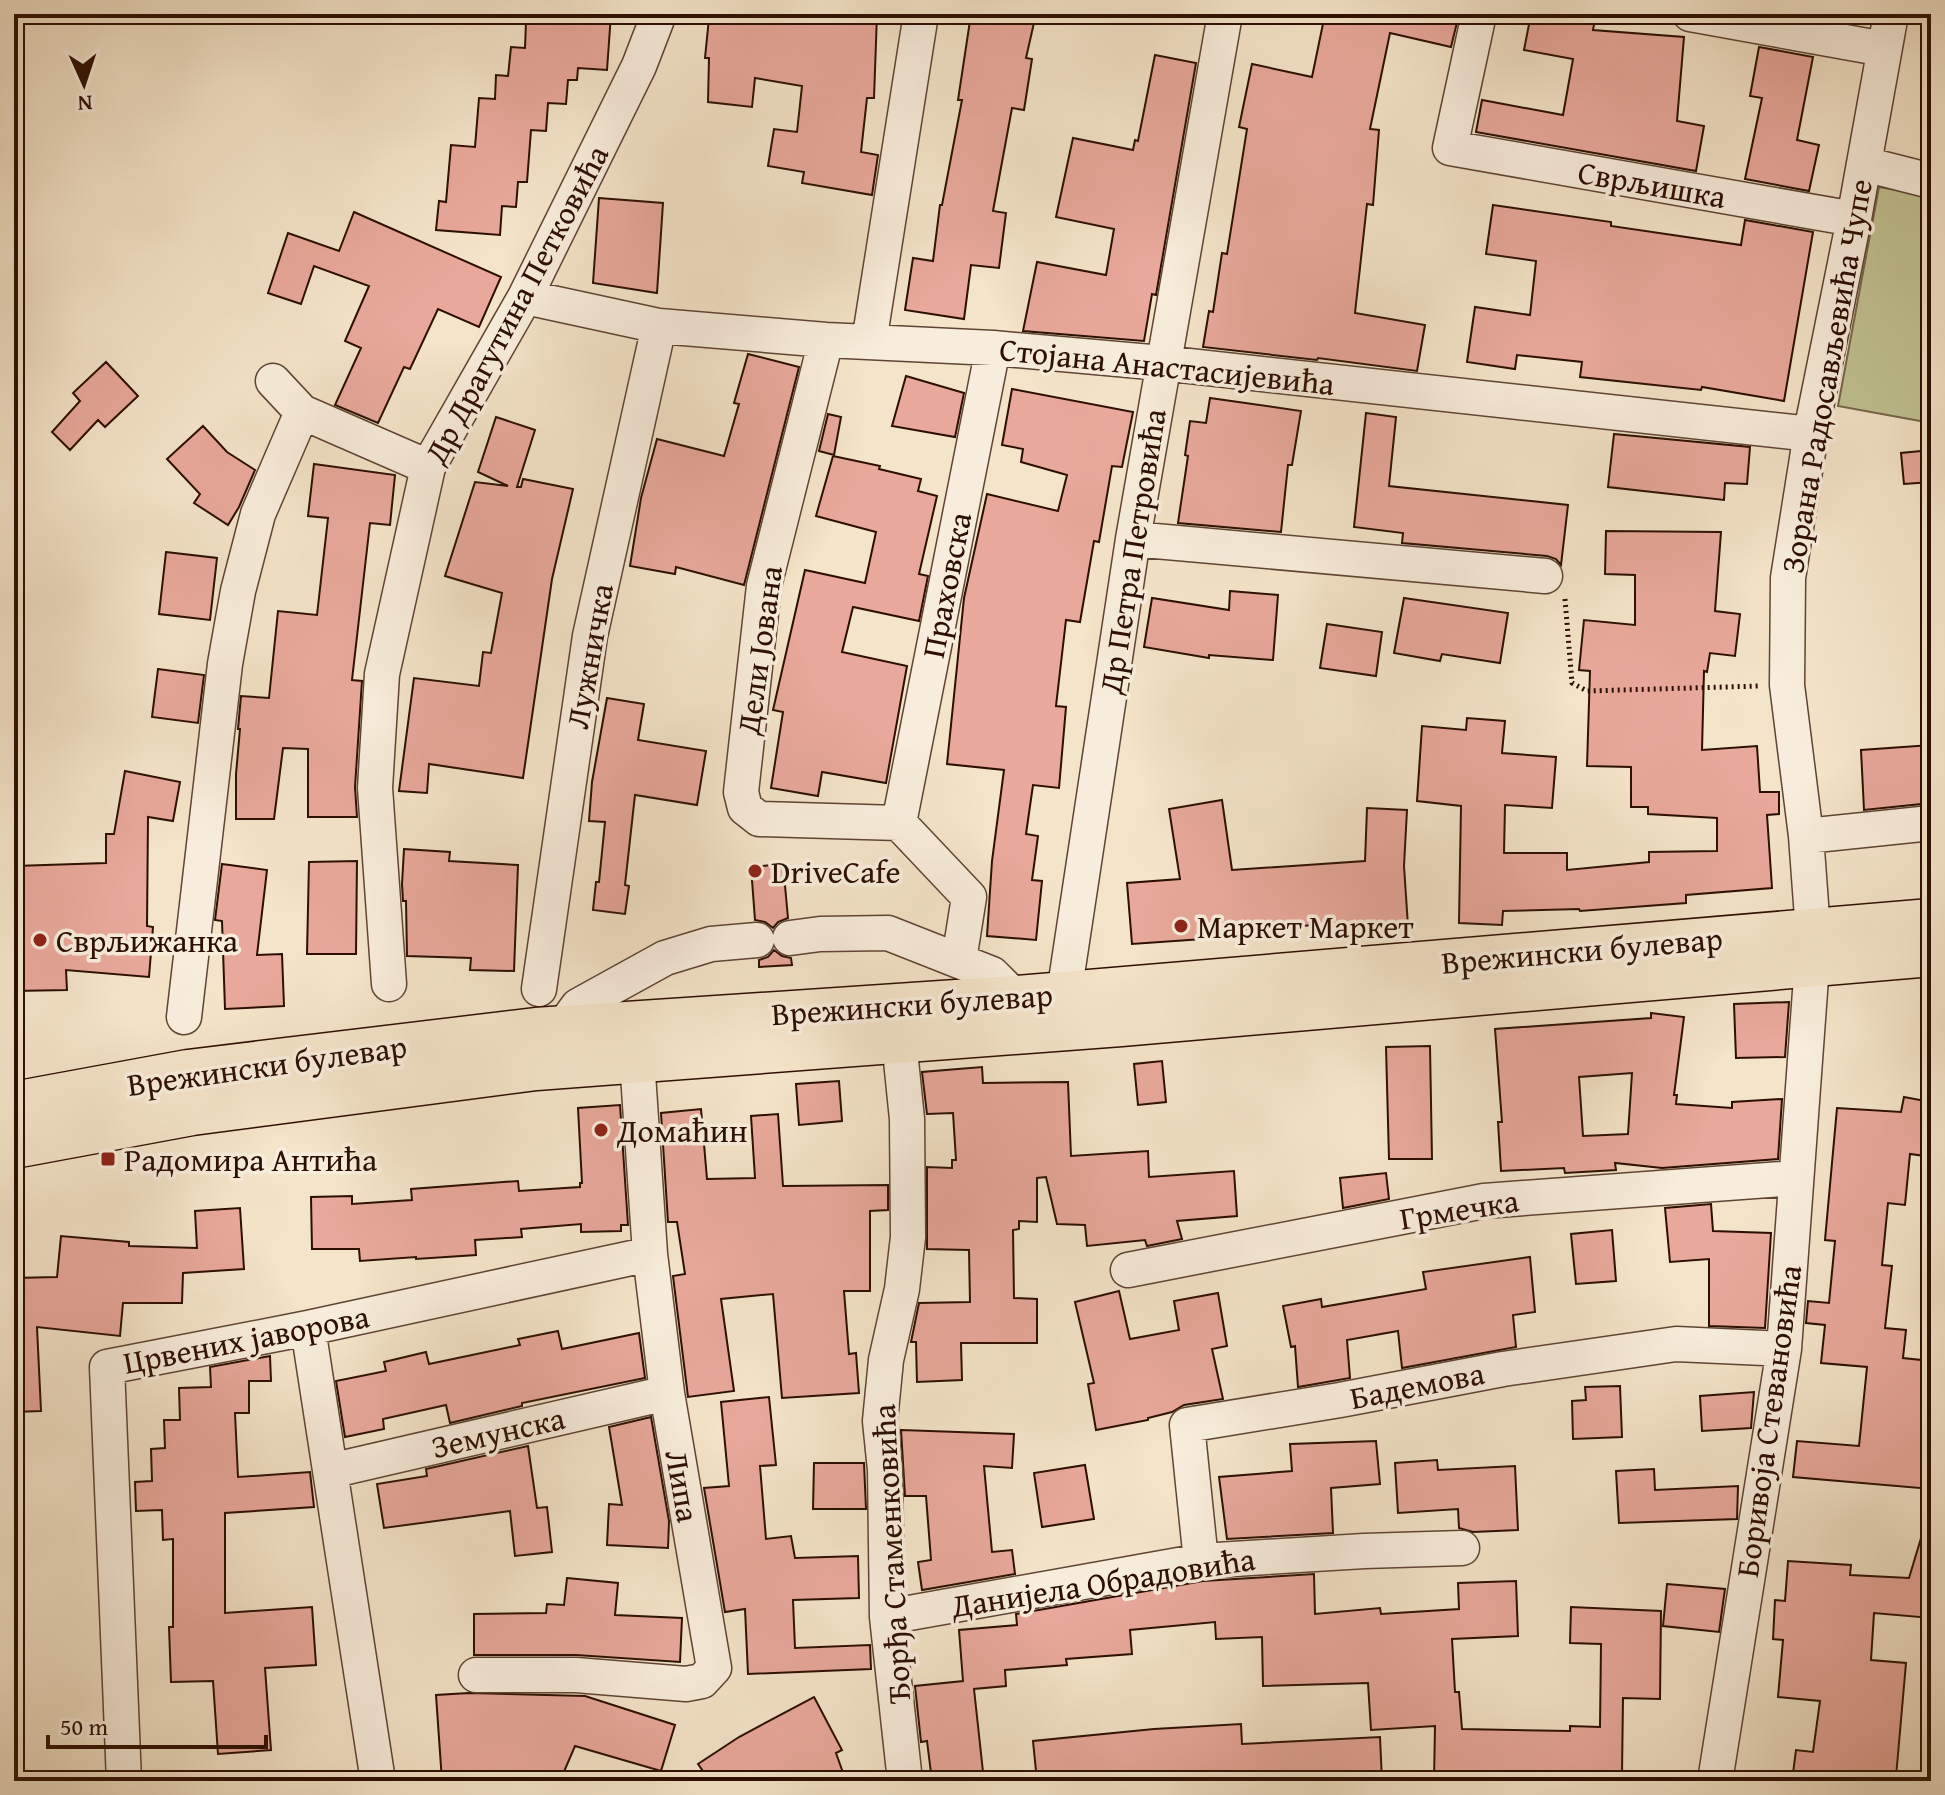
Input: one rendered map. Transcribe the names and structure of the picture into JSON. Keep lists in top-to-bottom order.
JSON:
{
  "streets": {
    "main road": ["Врежински булевар"],
    "street": [
      "Сврљишка",
      "Др Драгутина Петковића",
      "Стојана Анастасијевића",
      "Зорана Радосављевића Чупе",
      "Др Петра Петровића",
      "Праховска",
      "Дели Јована",
      "Лужничка",
      "Грмечка",
      "Црвених јаворова",
      "Бадемова",
      "Боривоја Стевановића",
      "Земунска",
      "Липа",
      "Ђорђа Стаменковића",
      "Данијела Обрадовића"
    ]
  },
  "crossings": [
    ["Сврљишка", "Зорана Радосављевића Чупе"],
    ["Др Драгутина Петковића", "Стојана Анастасијевића"],
    ["Стојана Анастасијевића", "Зорана Радосављевића Чупе"],
    ["Стојана Анастасијевића", "Др Петра Петровића"],
    ["Стојана Анастасијевића", "Праховска"],
    ["Стојана Анастасијевића", "Дели Јована"],
    ["Стојана Анастасијевића", "Лужничка"],
    ["Зорана Радосављевића Чупе", "Врежински булевар"],
    ["Зорана Радосављевића Чупе", "Боривоја Стевановића"],
    ["Др Петра Петровића", "Врежински булевар"],
    ["Праховска", "Дели Јована"],
    ["Врежински булевар", "Боривоја Стевановића"],
    ["Врежински булевар", "Липа"],
    ["Врежински булевар", "Ђорђа Стаменковића"],
    ["Грмечка", "Боривоја Стевановића"],
    ["Црвених јаворова", "Липа"],
    ["Бадемова", "Боривоја Стевановића"],
    ["Бадемова", "Данијела Обрадовића"],
    ["Земунска", "Липа"],
    ["Ђорђа Стаменковића", "Данијела Обрадовића"]
  ],
  "places": {
    "other": [
      "DriveCafe",
      "Маркет Маркет",
      "Сврљижанка",
      "Домаћин"
    ],
    "transit": ["Радомира Антића"]
  },
  "scale_bar": "50 m",
  "north": "bottom"
}
